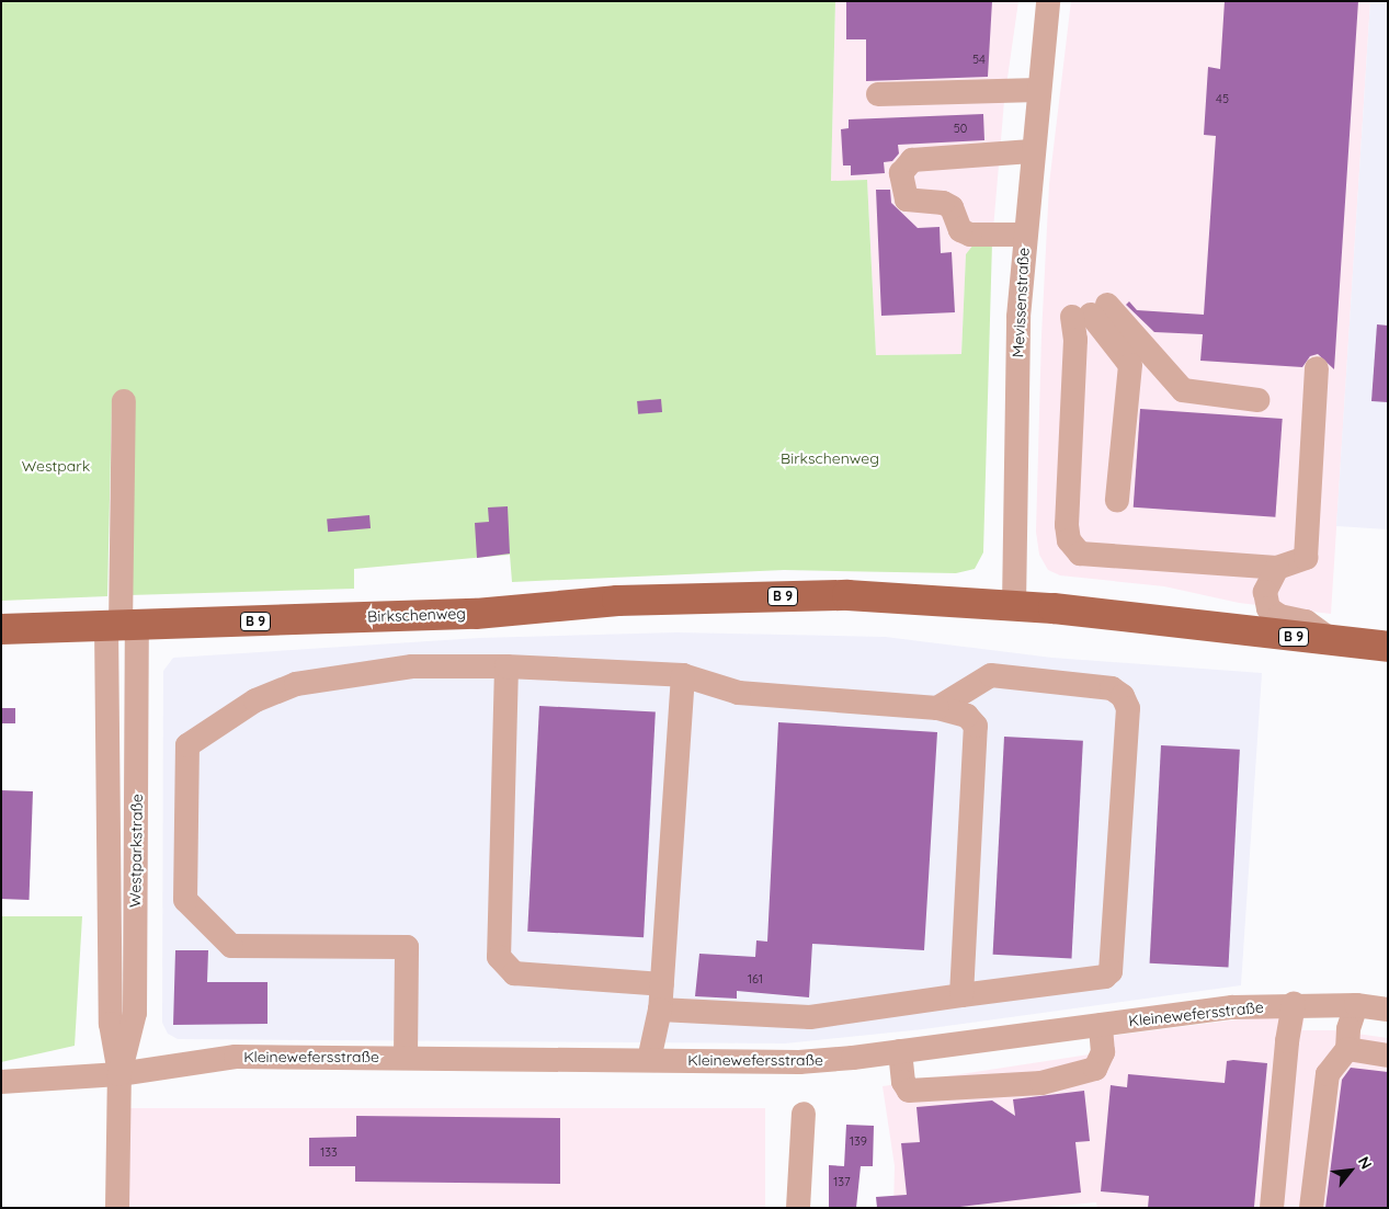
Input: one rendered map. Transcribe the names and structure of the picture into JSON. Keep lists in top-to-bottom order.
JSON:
{
  "streets": {
    "main road": ["B 9", "Birkschenweg"],
    "street": ["Mevissenstraße", "Westparkstraße", "Kleinewefersstraße"]
  },
  "crossings": [
    ["Mevissenstraße", "Birkschenweg"],
    ["Birkschenweg", "Westparkstraße"],
    ["Westparkstraße", "Kleinewefersstraße"]
  ],
  "parks": ["Birkschenweg", "Westpark"],
  "house_numbers": [
    "54",
    "45",
    "50",
    "161",
    "139",
    "133",
    "137"
  ],
  "north": "top right"
}
